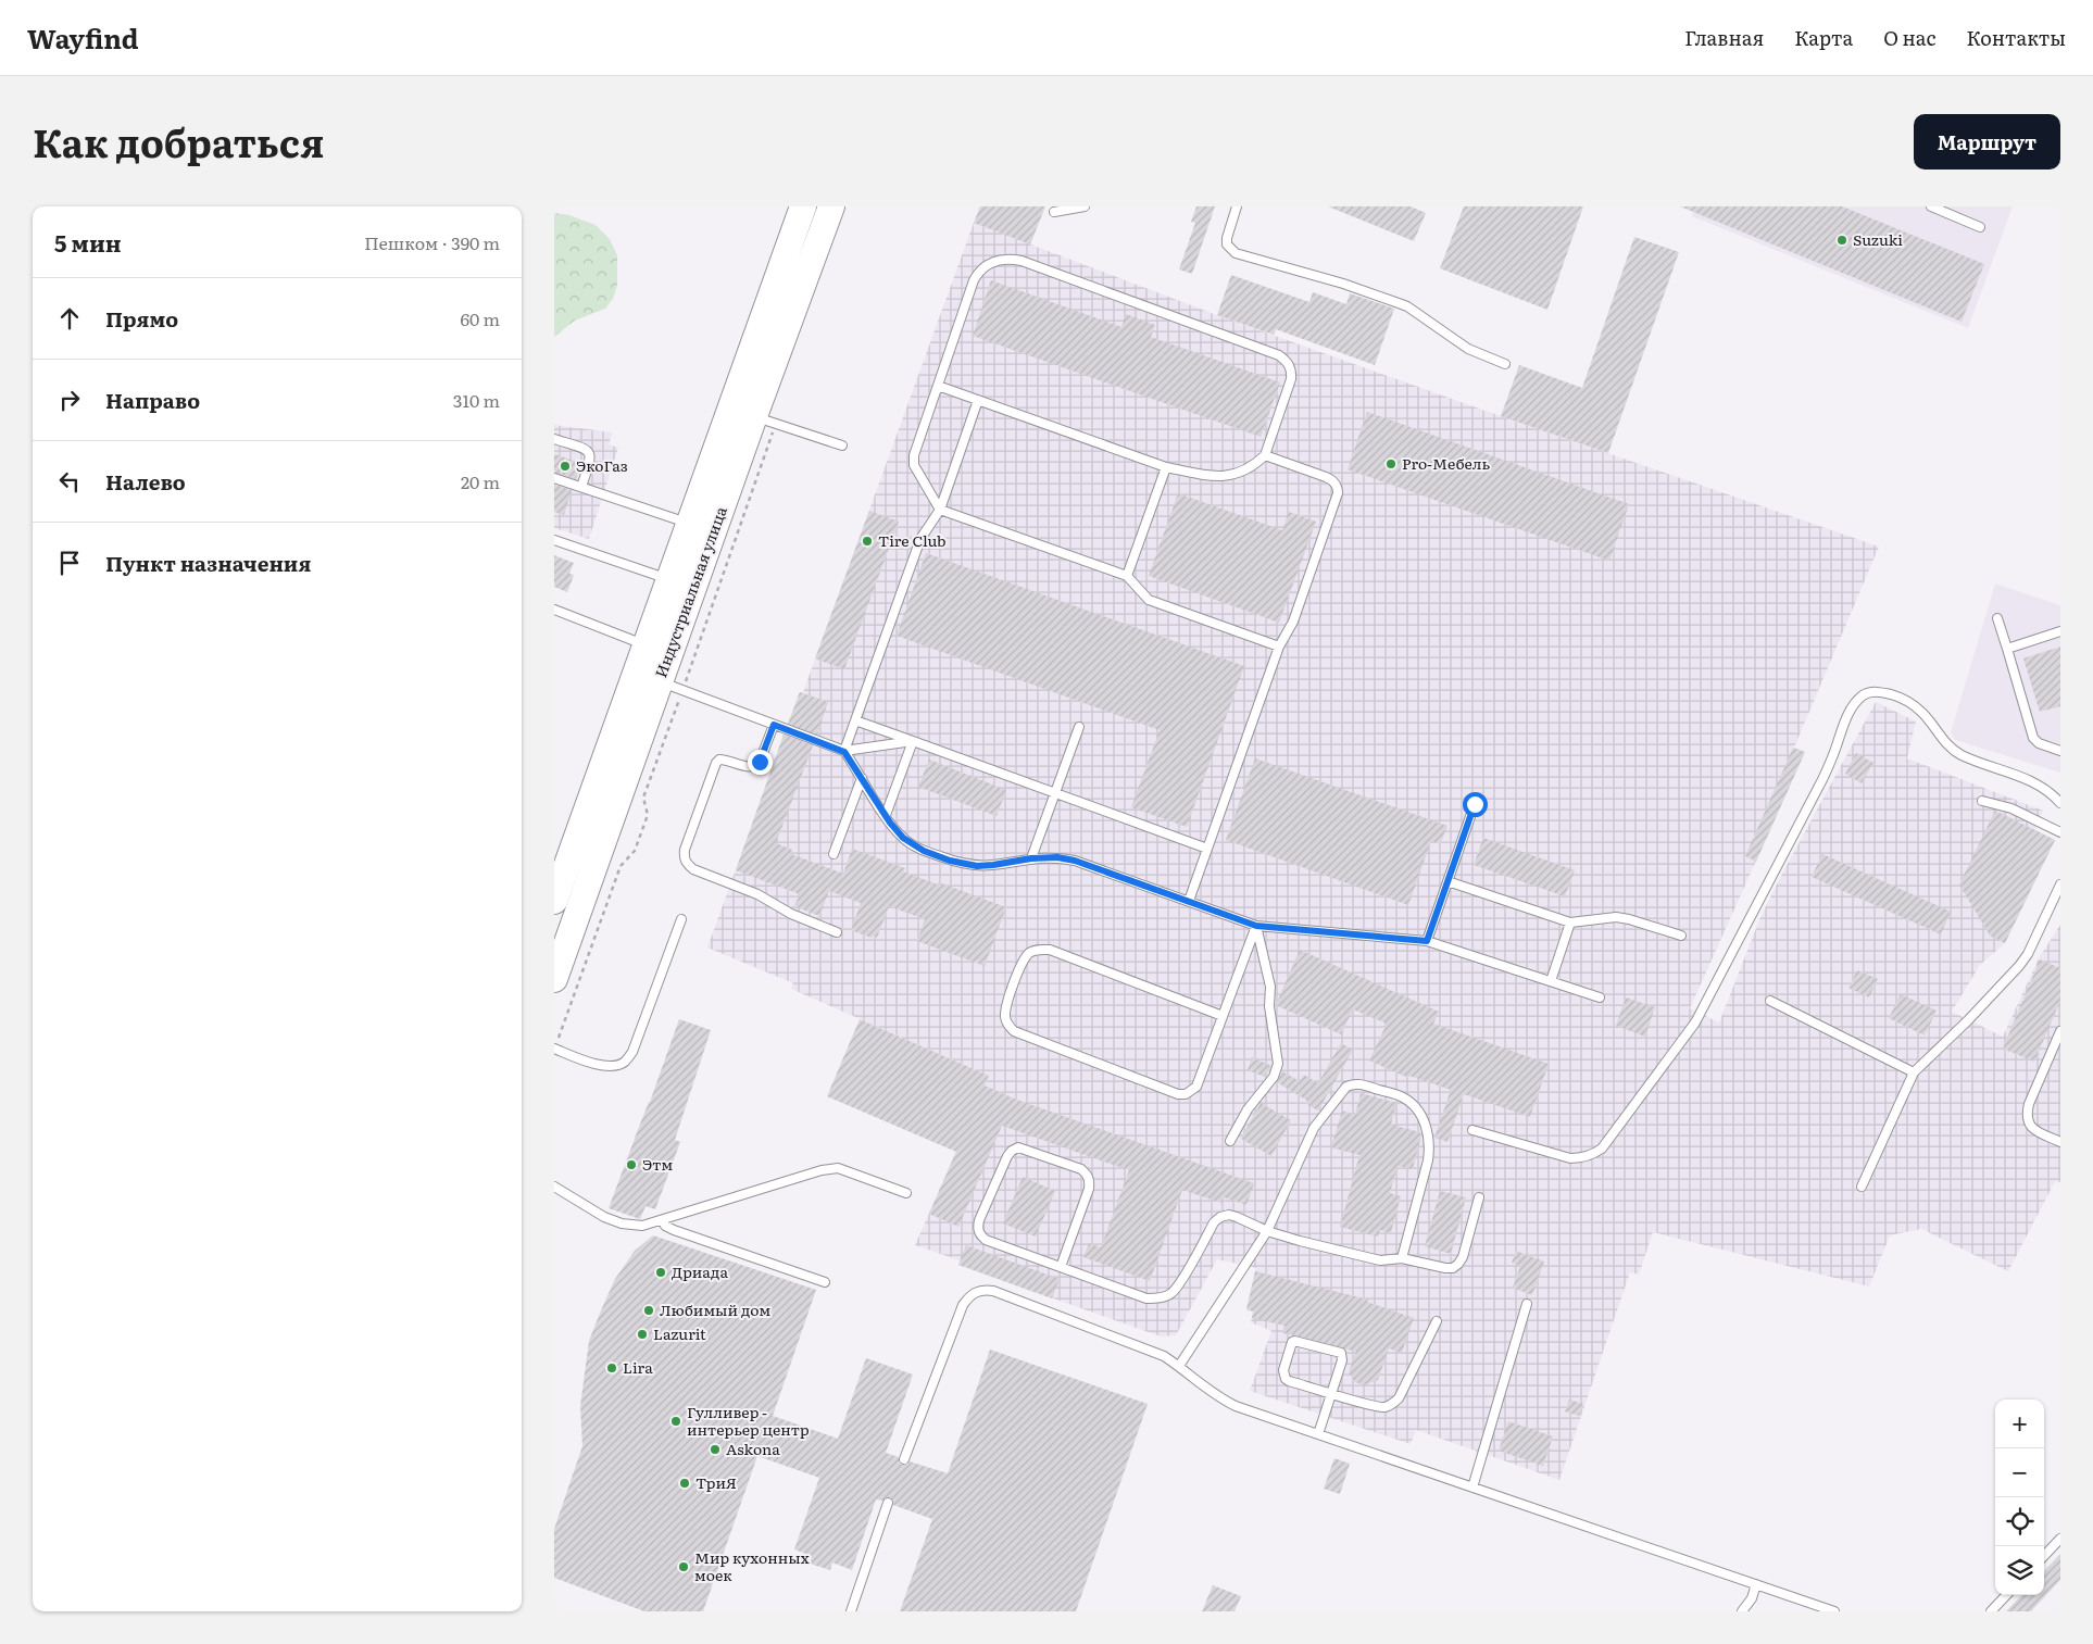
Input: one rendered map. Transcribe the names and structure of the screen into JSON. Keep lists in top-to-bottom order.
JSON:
{
  "streets": {
    "main road": ["Индустриальная улица"]
  },
  "places": [
    "Suzuki",
    "Pro-Мебель",
    "ЭкоГаз",
    "Tire Club",
    "Этм",
    "Дриада",
    "Любимый дом",
    "Lazurit",
    "Lira",
    "Гулливер - интерьер центр",
    "Askona",
    "ТриЯ",
    "Мир кухонных моек"
  ],
  "page": {
    "header": "Wayfind",
    "nav": [
      "Главная",
      "Карта",
      "О нас",
      "Контакты"
    ],
    "title": "Как добраться",
    "buttons": "Маршрут",
    "heading": ["5 мин", "Пешком · 390 m"],
    "list": [
      ["Прямо", "60 m"],
      ["Направо", "310 m"],
      ["Налево", "20 m"],
      "Пункт назначения"
    ],
    "map_buttons": ["+", "−"]
  }
}
